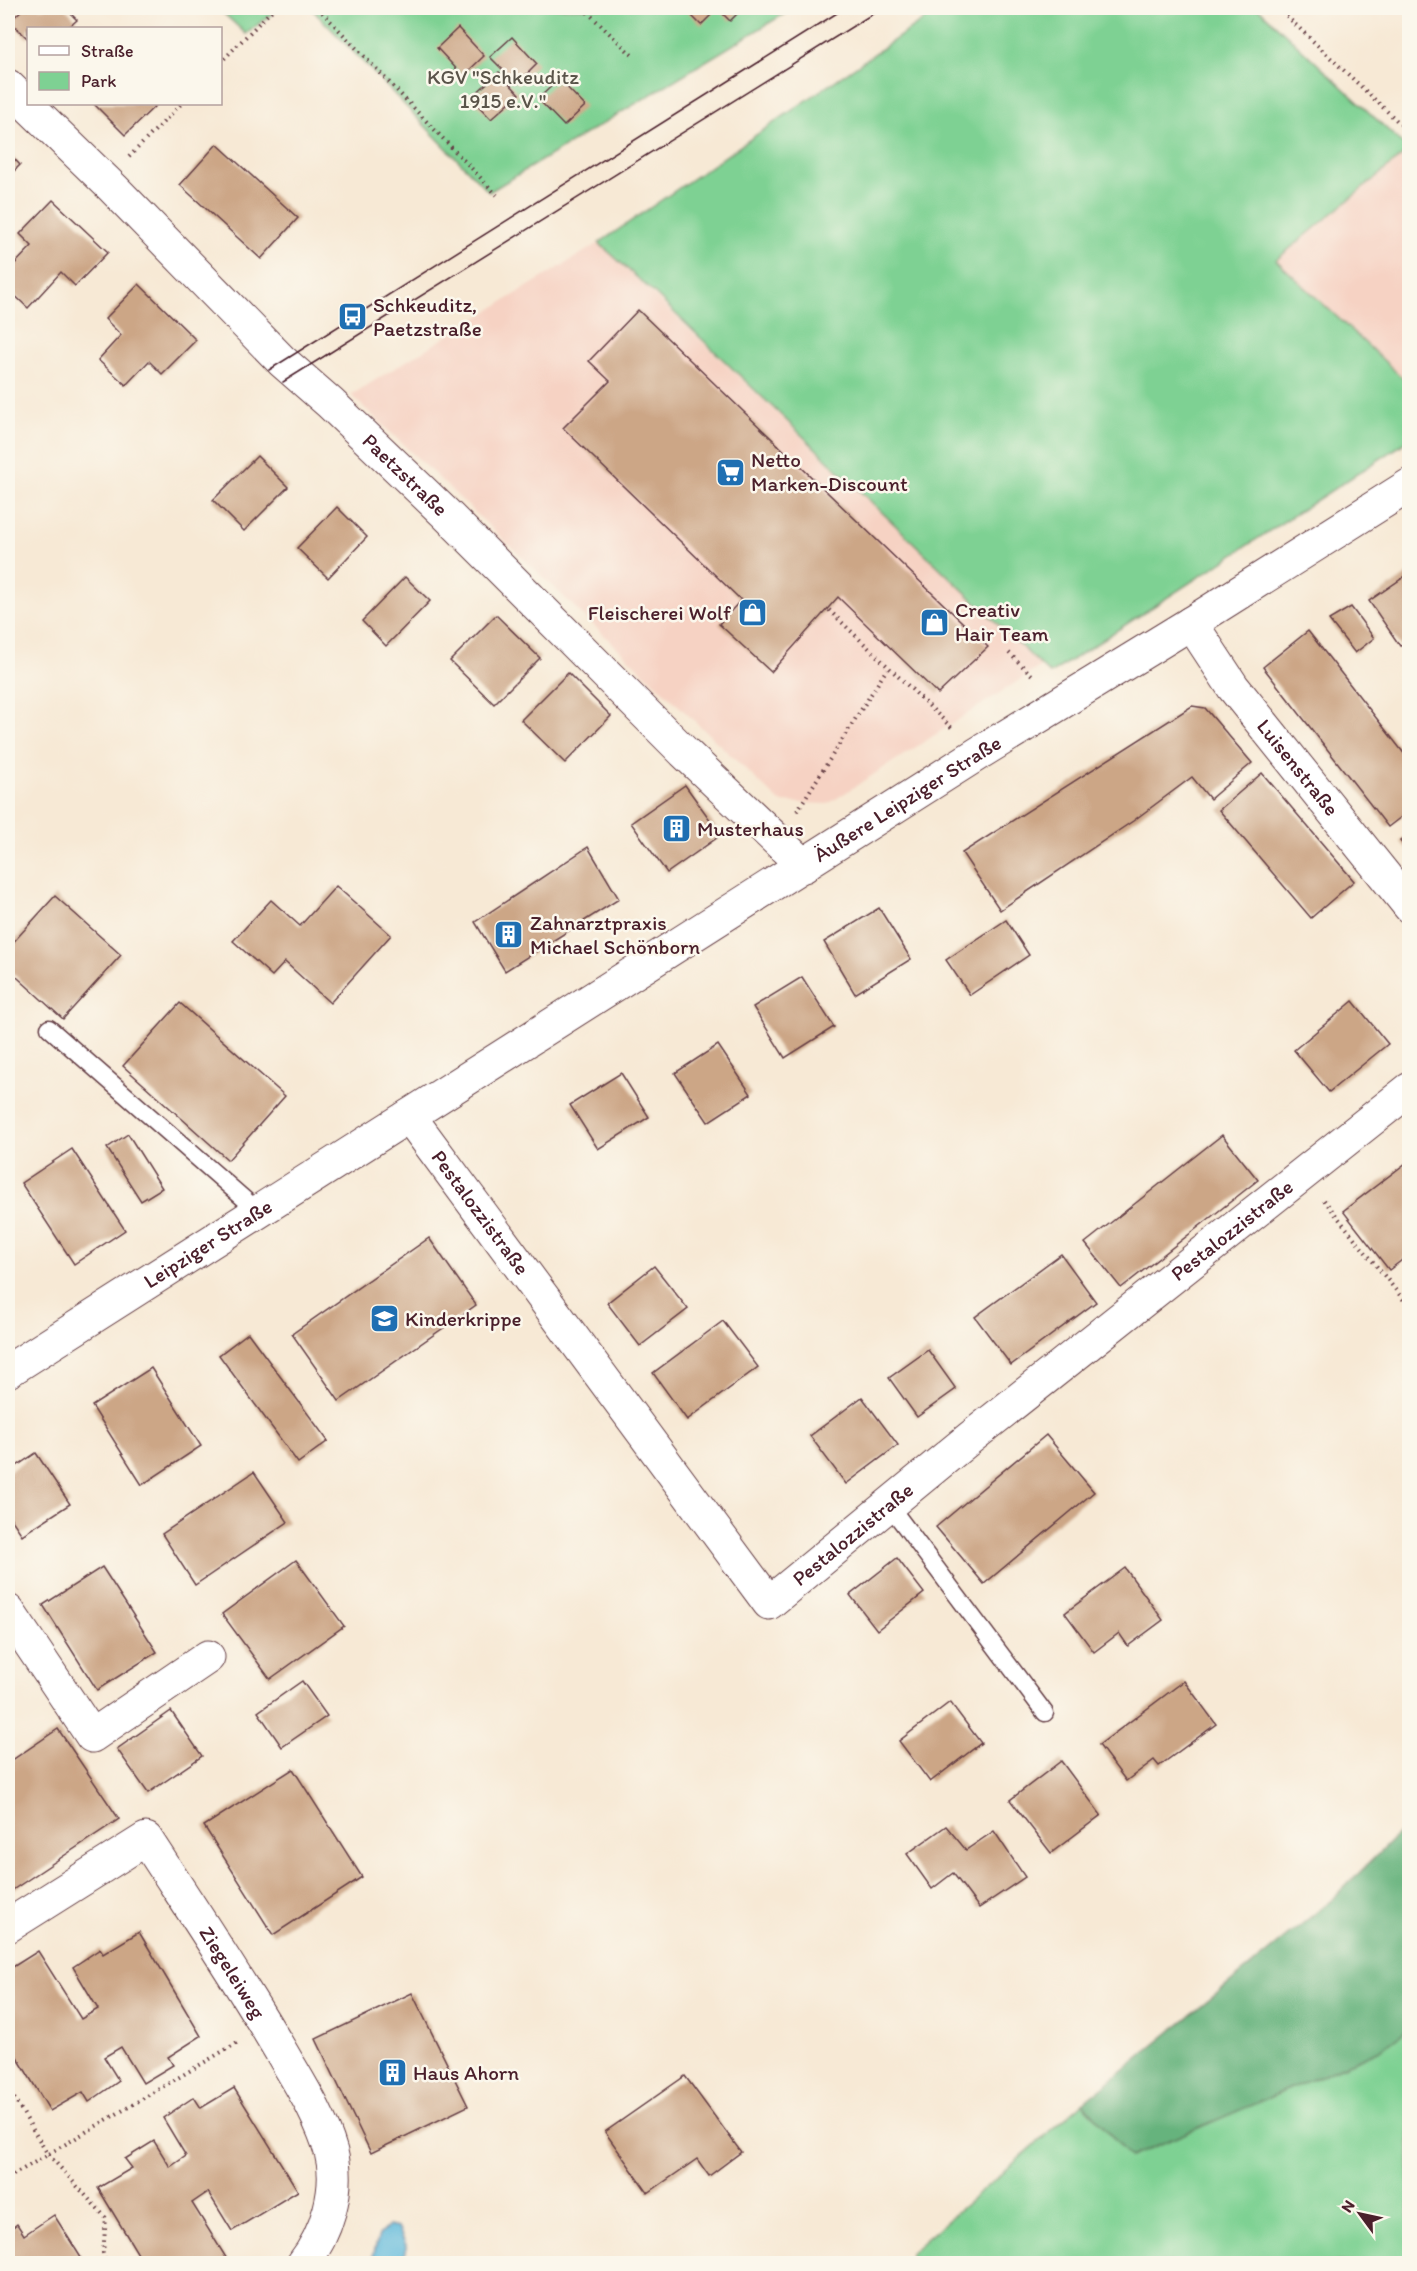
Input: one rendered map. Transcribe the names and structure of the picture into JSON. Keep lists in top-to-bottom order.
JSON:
{
  "streets": {
    "street": [
      "Paetzstraße",
      "Luisenstraße",
      "Äußere Leipziger Straße",
      "Pestalozzistraße",
      "Leipziger Straße",
      "Ziegeleiweg"
    ]
  },
  "crossings": [
    ["Paetzstraße", "Äußere Leipziger Straße"],
    ["Luisenstraße", "Äußere Leipziger Straße"],
    ["Äußere Leipziger Straße", "Pestalozzistraße"],
    ["Äußere Leipziger Straße", "Leipziger Straße"],
    ["Pestalozzistraße", "Leipziger Straße"]
  ],
  "parks": ["KGV \"Schkeuditz 1915 e.V.\""],
  "places": {
    "bus stop": ["Schkeuditz, Paetzstraße"],
    "supermarket": ["Netto Marken-Discount"],
    "shop": ["Fleischerei Wolf", "Creativ Hair Team"],
    "building": ["Musterhaus", "Zahnarztpraxis Michael Schönborn", "Haus Ahorn"],
    "school or university": ["Kinderkrippe"]
  },
  "legend": ["Straße", "Park"],
  "north": "top left"
}
